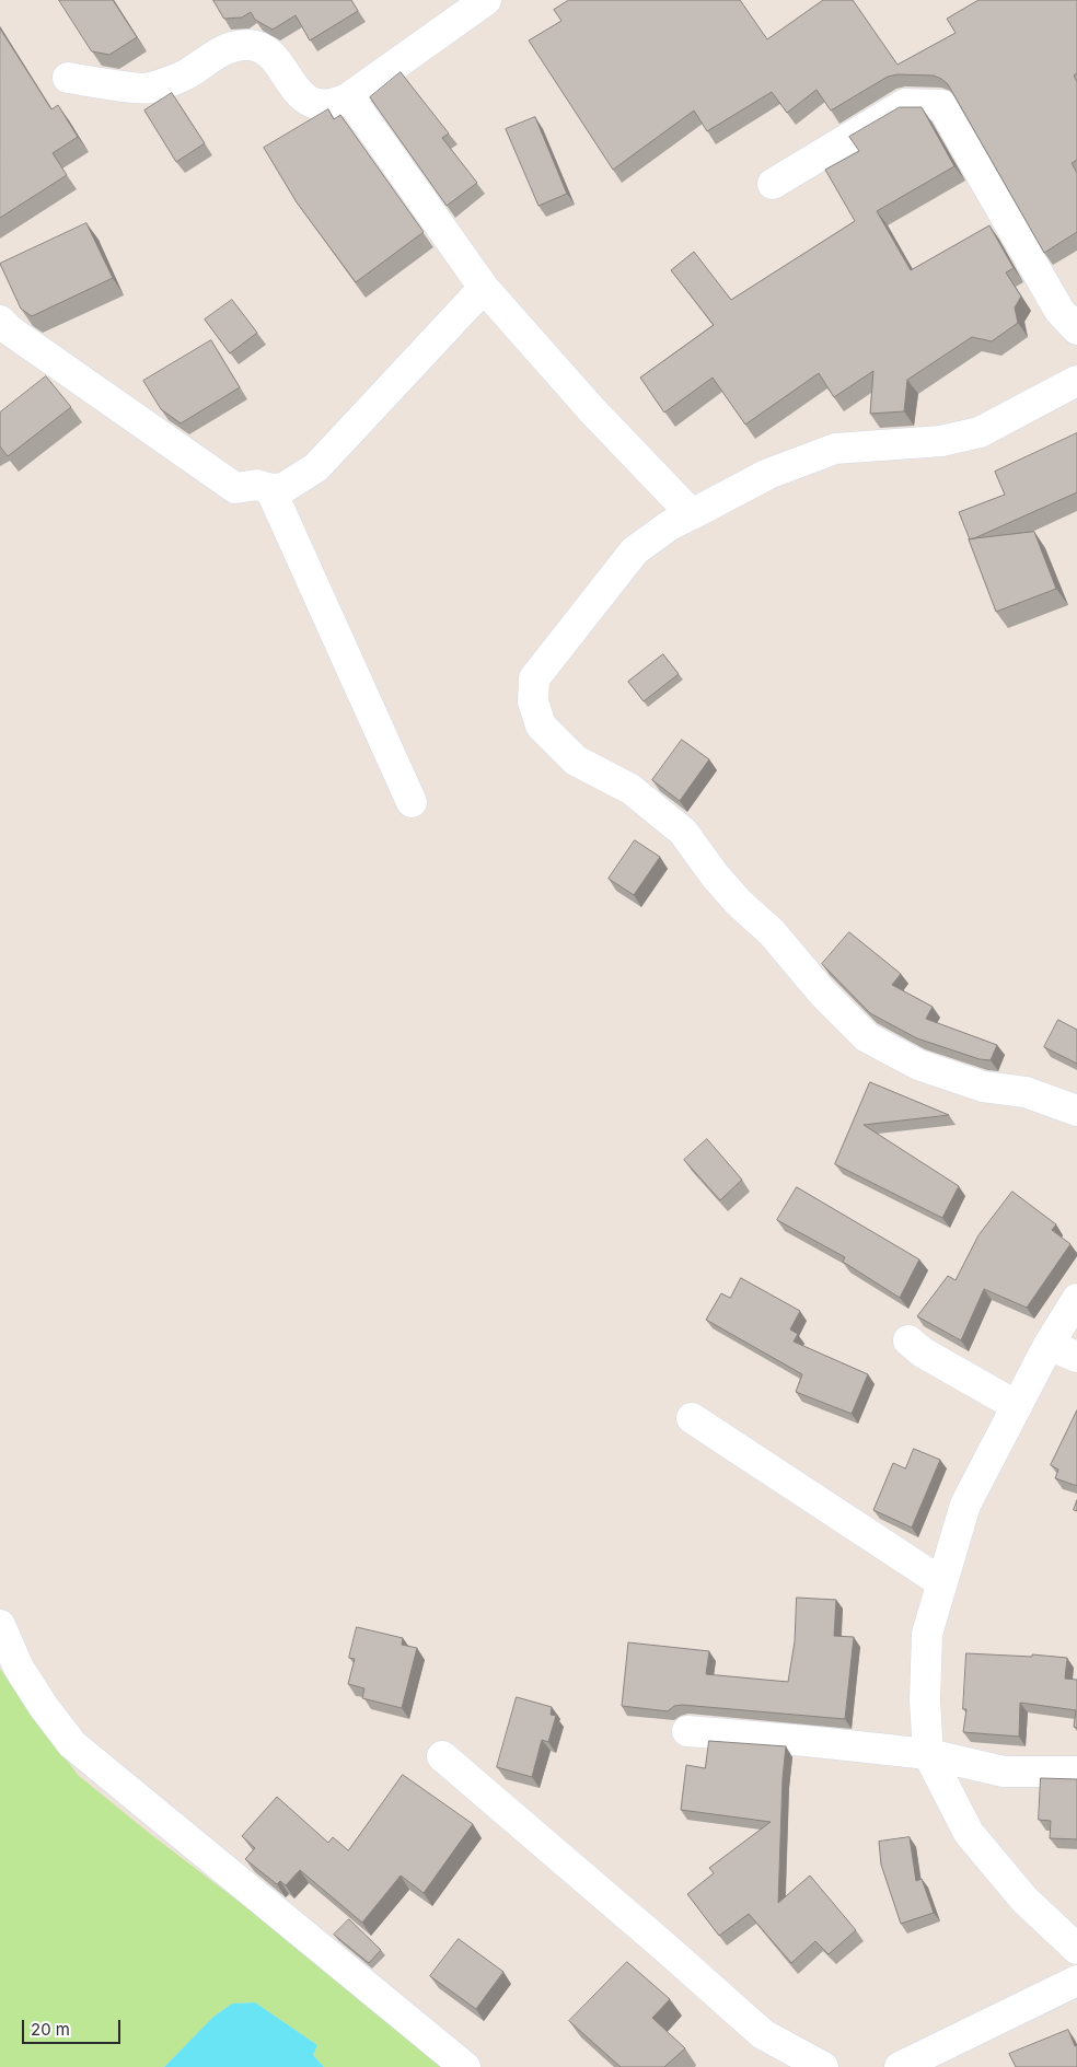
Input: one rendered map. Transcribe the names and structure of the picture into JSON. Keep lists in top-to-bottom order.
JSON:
{
  "scale_bar": "20 m"
}
